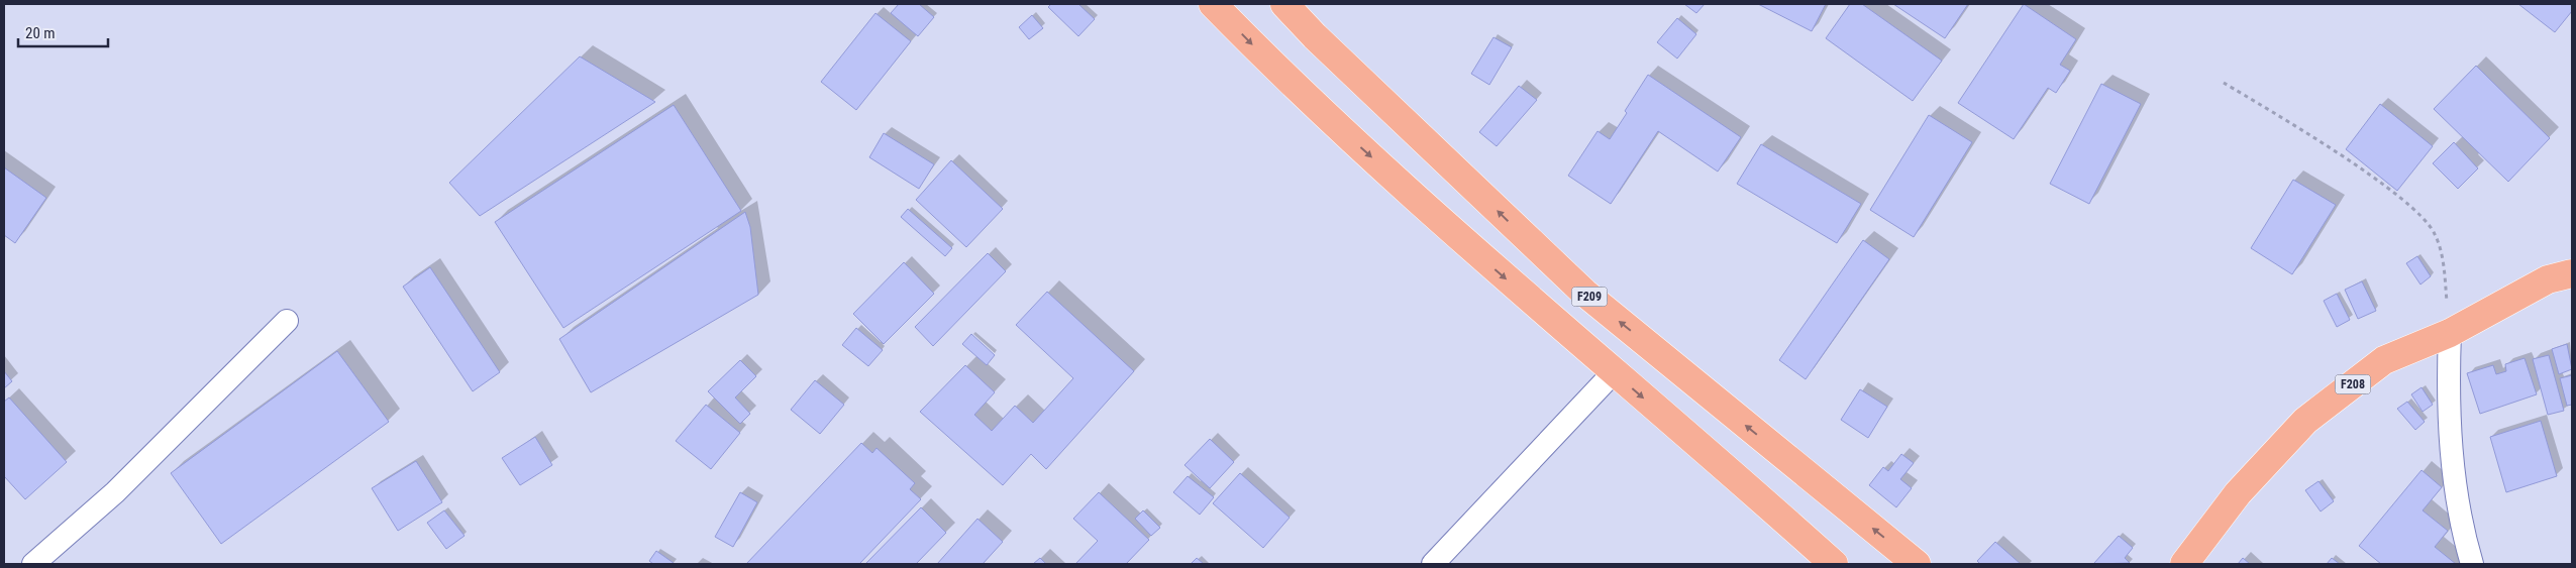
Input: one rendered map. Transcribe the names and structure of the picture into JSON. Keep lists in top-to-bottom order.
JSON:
{
  "streets": {
    "main road": ["F209", "F208"]
  },
  "scale_bar": "20 m"
}
